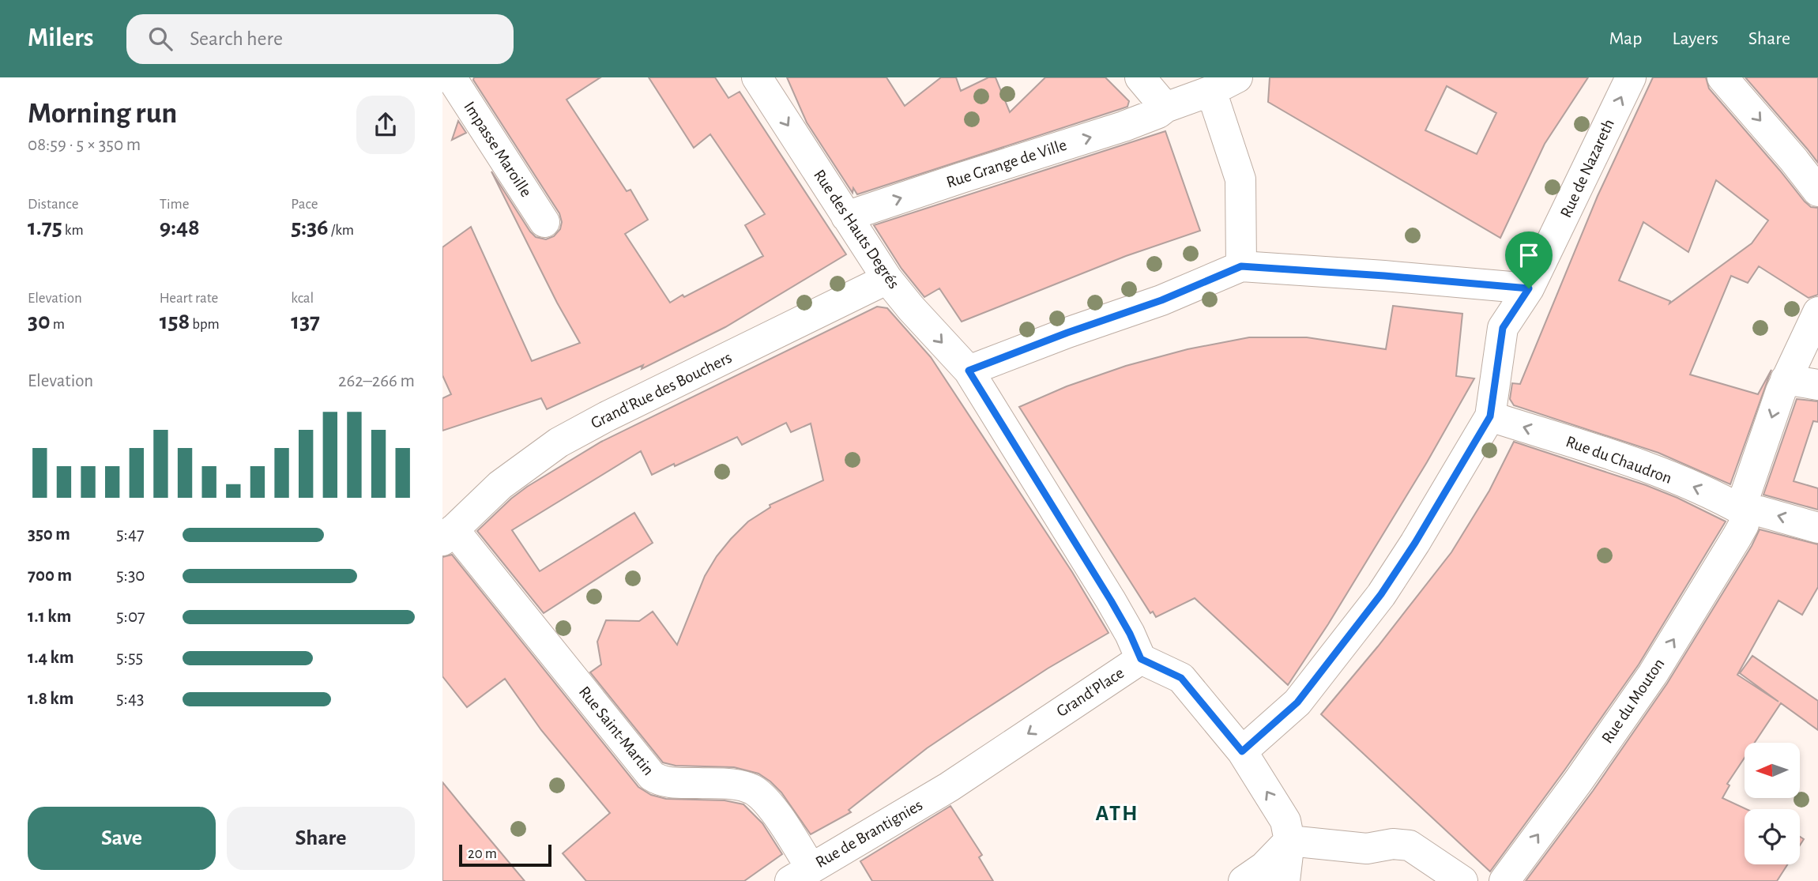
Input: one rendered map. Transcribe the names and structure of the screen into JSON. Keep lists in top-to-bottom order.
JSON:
{
  "streets": {
    "street": [
      "Impasse Maroille",
      "Rue Grange de Ville",
      "Rue de Nazareth",
      "Rue des Hauts Degrés",
      "Grand'Rue des Bouchers",
      "Rue du Chaudron",
      "Grand'Place",
      "Rue du Mouton",
      "Rue Saint-Martin",
      "Rue de Brantignies"
    ]
  },
  "crossings": [
    ["Rue Grange de Ville", "Rue des Hauts Degrés"],
    ["Rue de Nazareth", "Rue du Chaudron"],
    ["Rue des Hauts Degrés", "Grand'Rue des Bouchers"],
    ["Rue des Hauts Degrés", "Grand'Place"],
    ["Grand'Rue des Bouchers", "Rue Saint-Martin"],
    ["Rue du Chaudron", "Rue du Mouton"],
    ["Grand'Place", "Rue de Brantignies"],
    ["Rue Saint-Martin", "Rue de Brantignies"]
  ],
  "one_way": ["Rue de Nazareth", "Rue des Hauts Degrés", "Rue du Chaudron"],
  "districts": ["ATH"],
  "scale_bar": "20 m",
  "north": "left",
  "page": {
    "header": "Milers",
    "search": "Search here",
    "nav": ["Map", "Layers", "Share"],
    "heading": ["Morning run", "08:59 · 5 × 350 m"],
    "stats": [
      ["Distance", "1.75 km"],
      ["Time", "9:48"],
      ["Pace", "5:36 /km"],
      ["Elevation", "30 m"],
      ["Heart rate", "158 bpm"],
      ["kcal", "137"]
    ],
    "chart": ["Elevation", "262–266 m"],
    "list": [
      {
        "name": "350 m",
        "note": "5:47"
      },
      {
        "name": "700 m",
        "note": "5:30"
      },
      {
        "name": "1.1 km",
        "note": "5:07"
      },
      {
        "name": "1.4 km",
        "note": "5:55"
      },
      {
        "name": "1.8 km",
        "note": "5:43"
      }
    ],
    "buttons": ["Save", "Share"],
    "scale": "20 m"
  }
}
